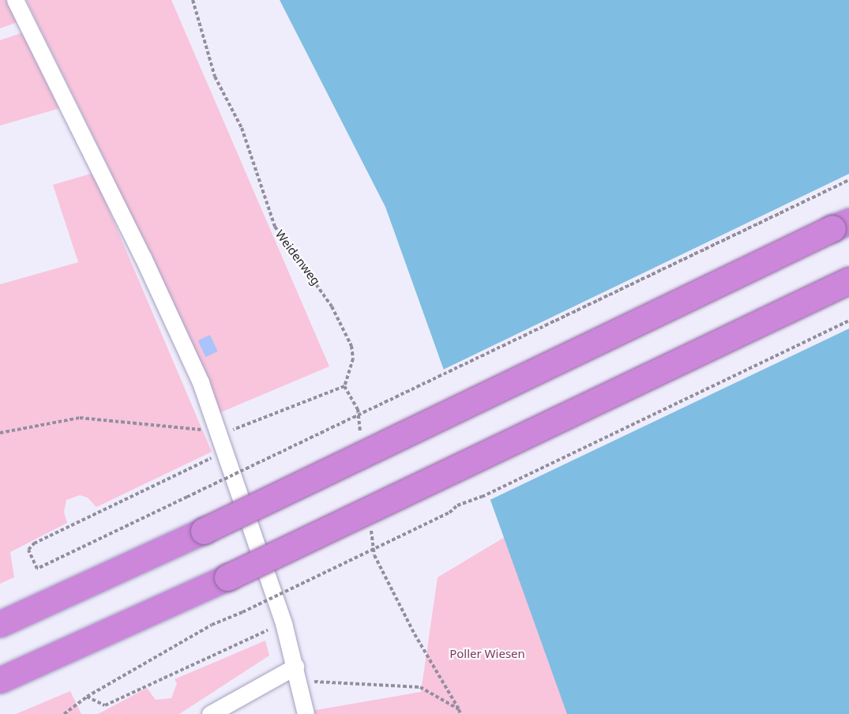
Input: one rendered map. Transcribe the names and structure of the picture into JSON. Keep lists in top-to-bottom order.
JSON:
{
  "streets": {
    "path": ["Weidenweg"]
  },
  "parks": ["Poller Wiesen"]
}
